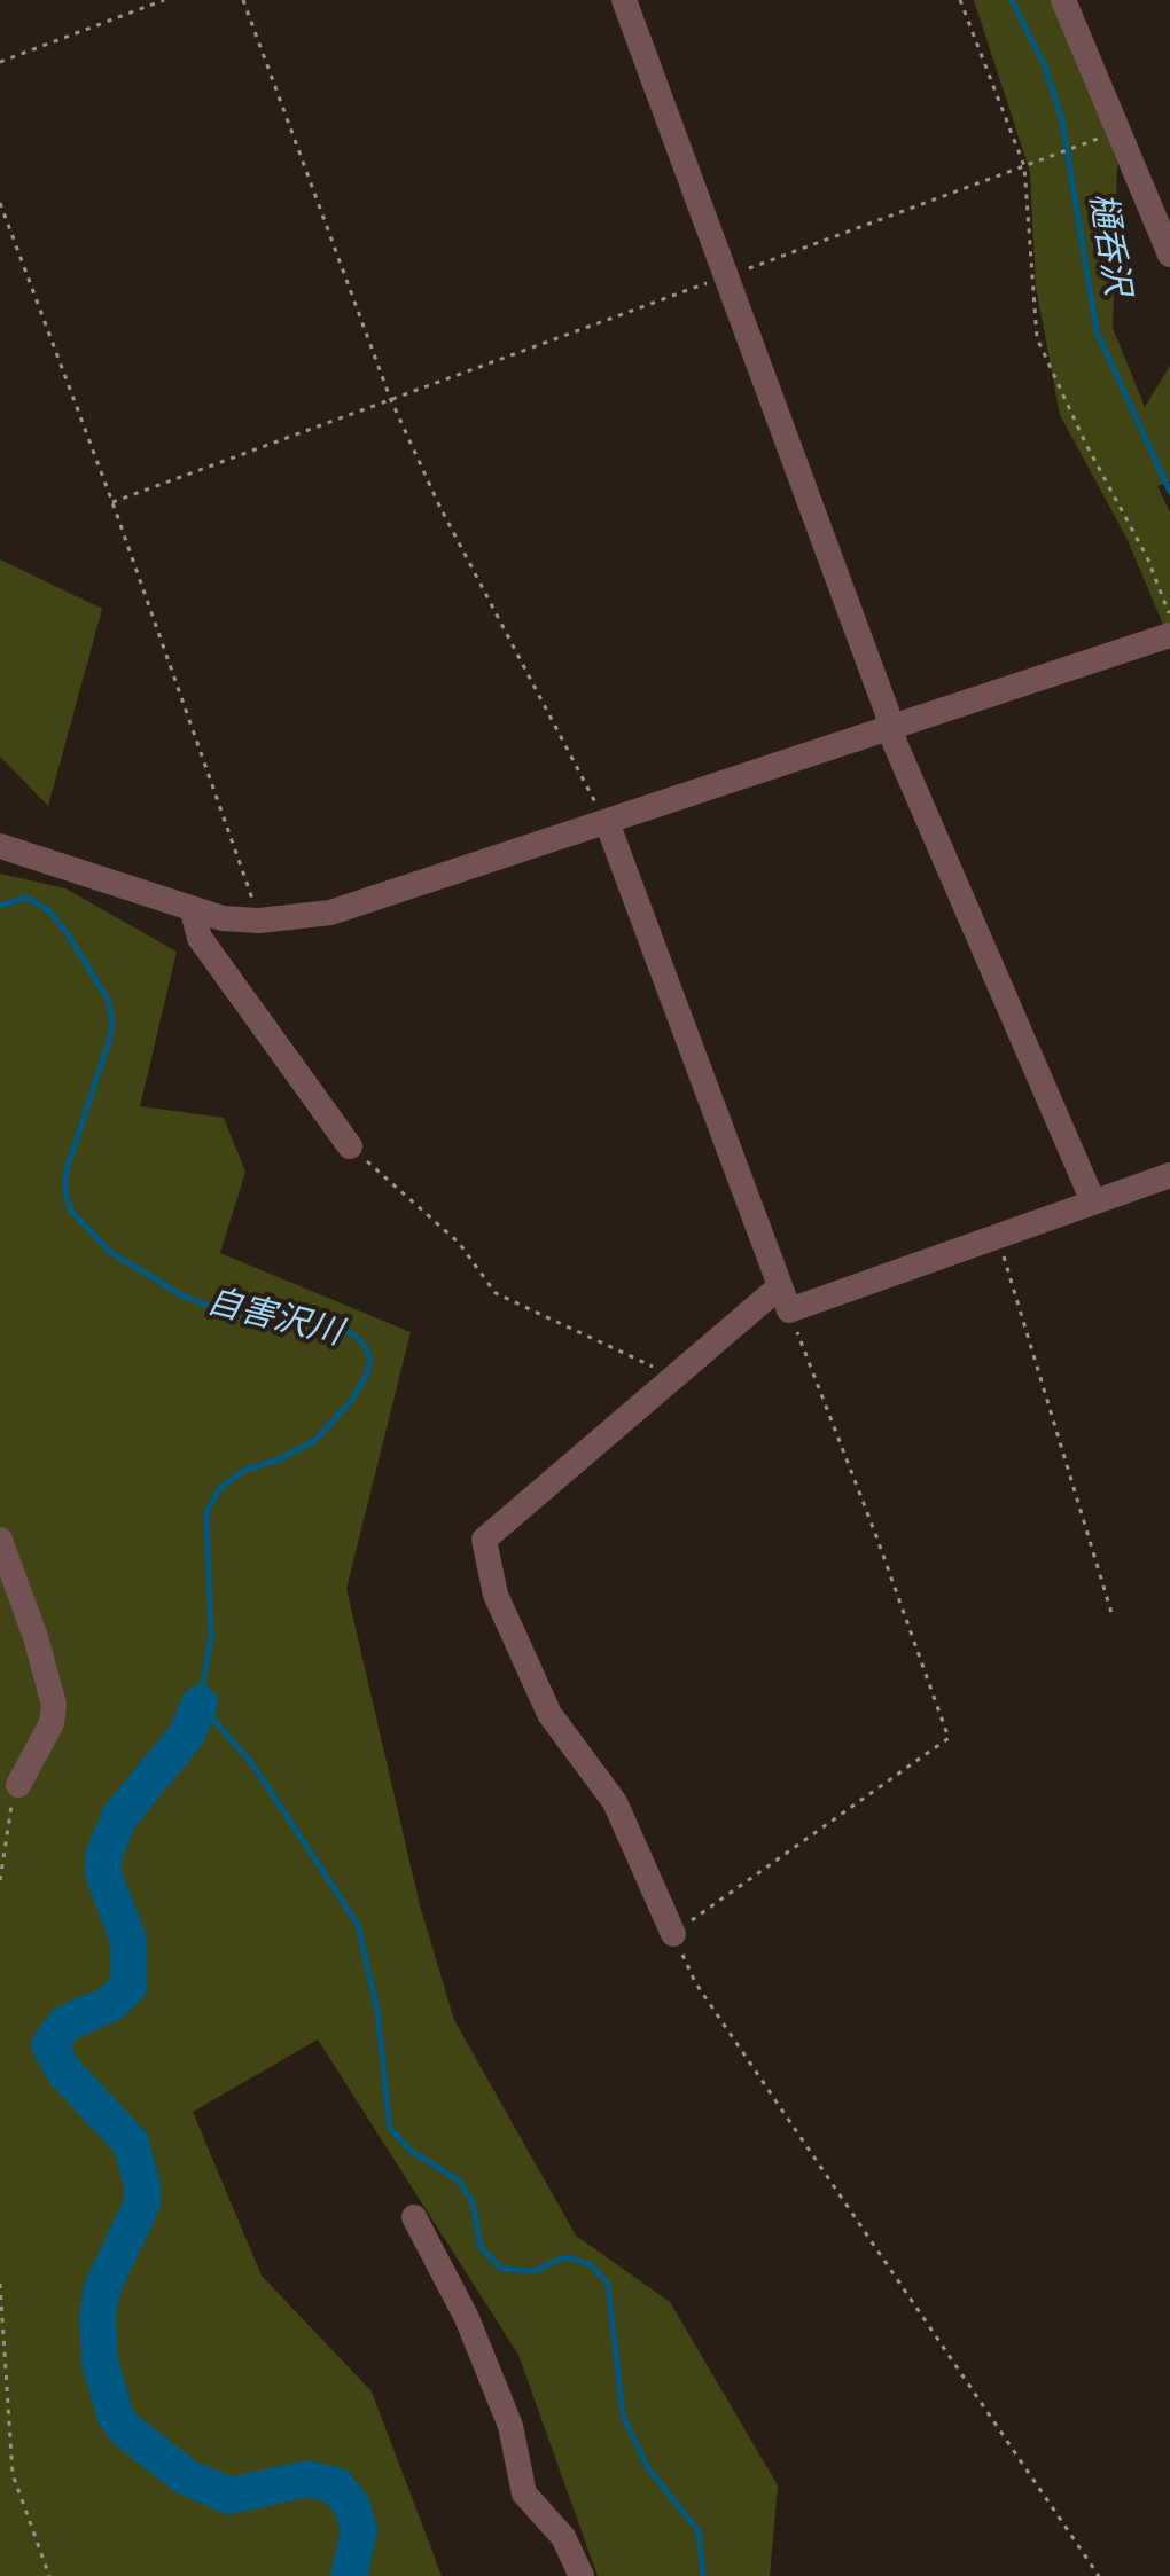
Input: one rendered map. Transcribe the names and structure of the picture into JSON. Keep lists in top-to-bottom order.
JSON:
{
  "water": ["樋呑沢", "自害沢川"]
}
